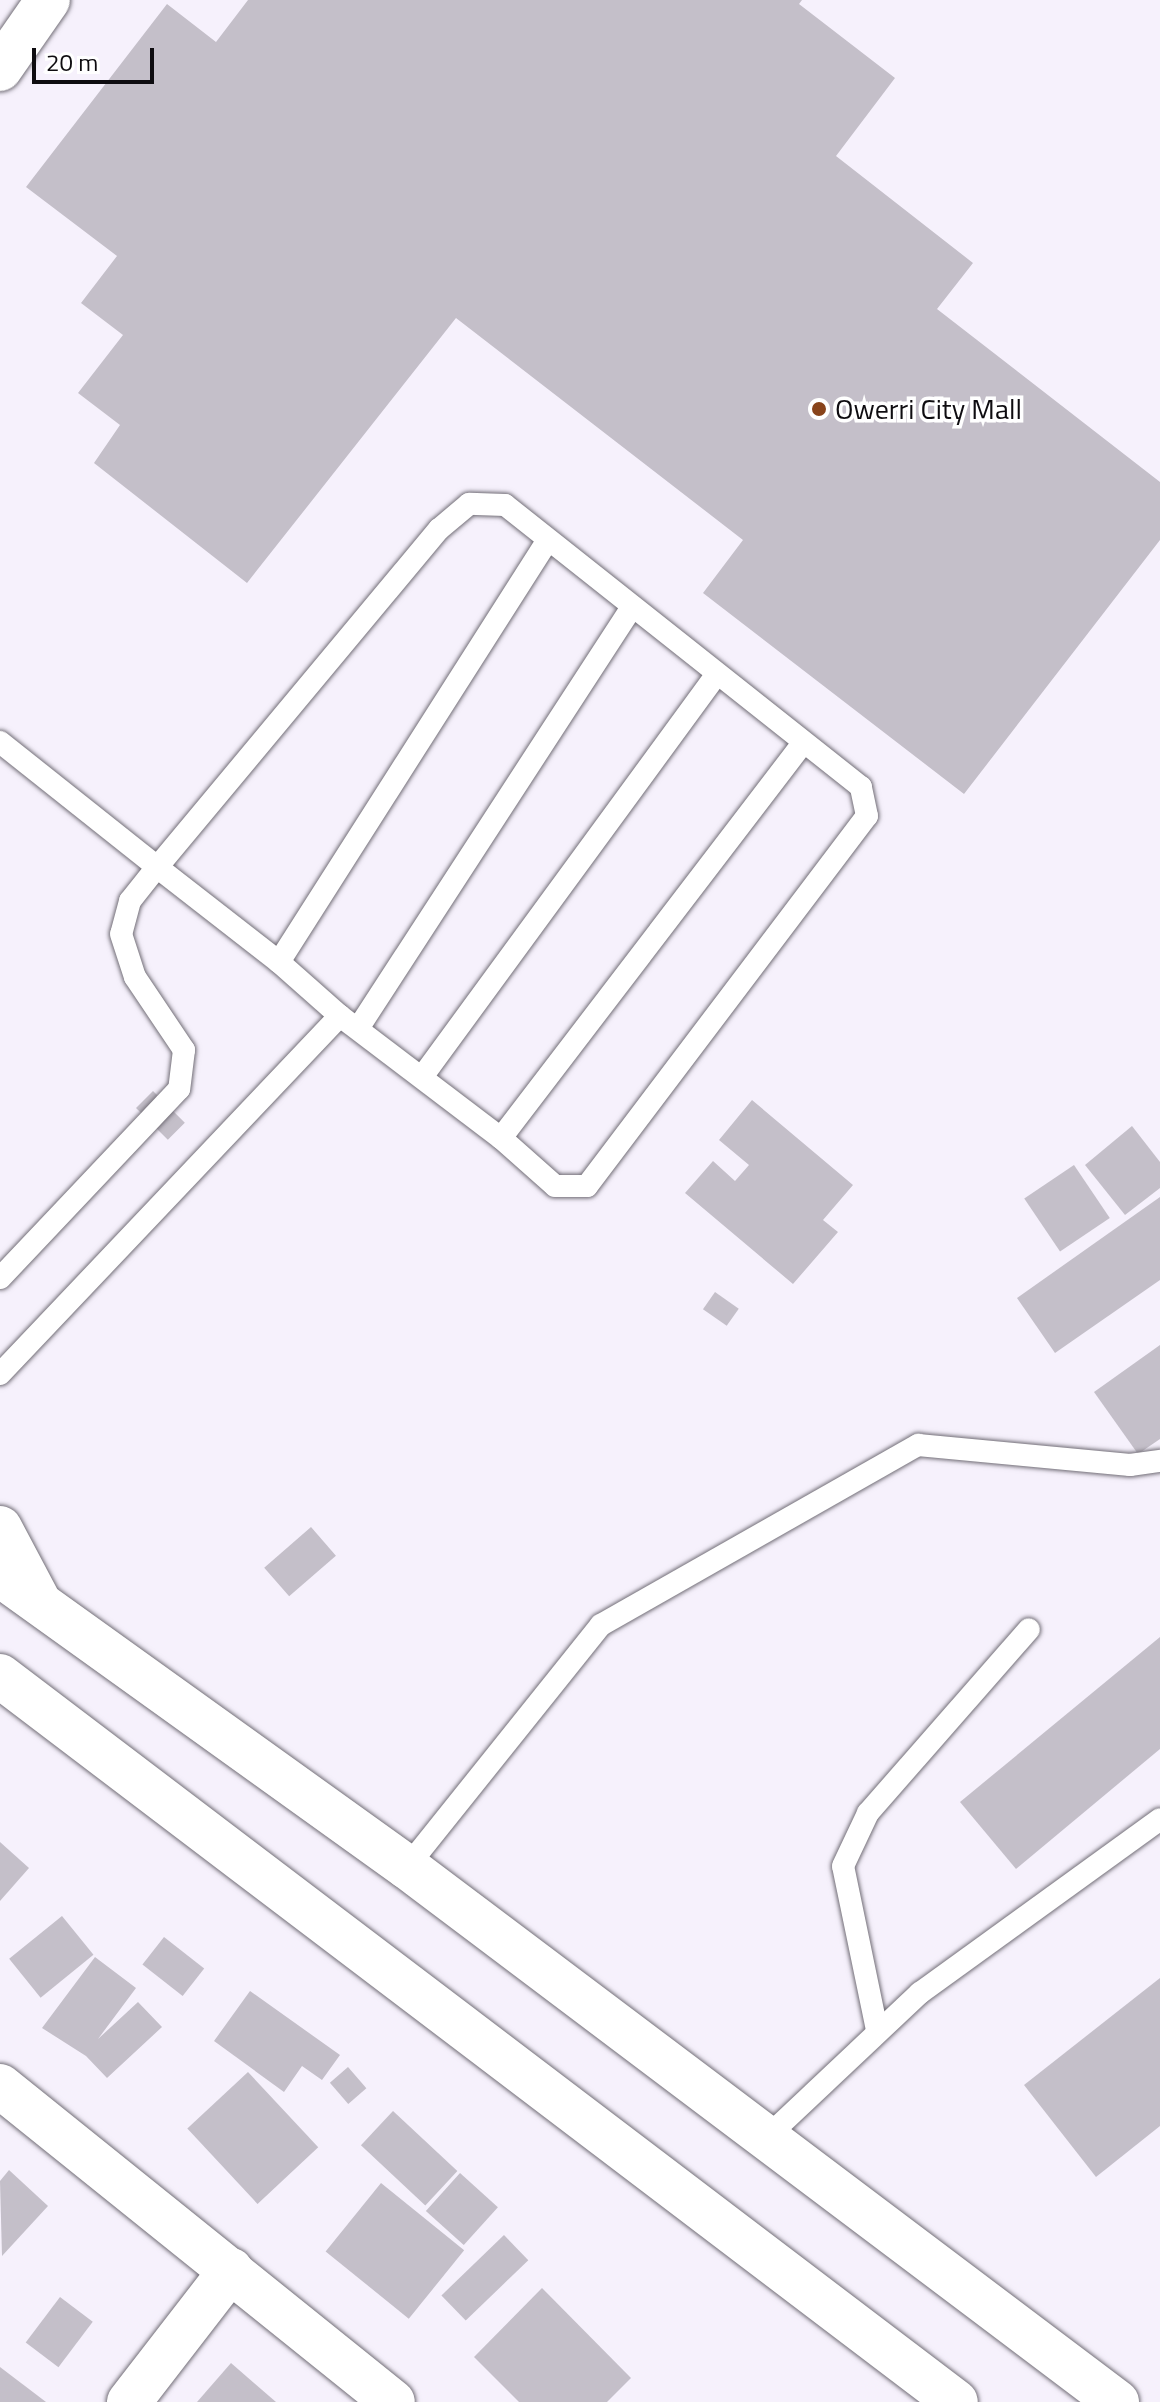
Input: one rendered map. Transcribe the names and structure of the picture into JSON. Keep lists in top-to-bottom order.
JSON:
{
  "places": ["Owerri City Mall"],
  "scale_bar": "20 m"
}
